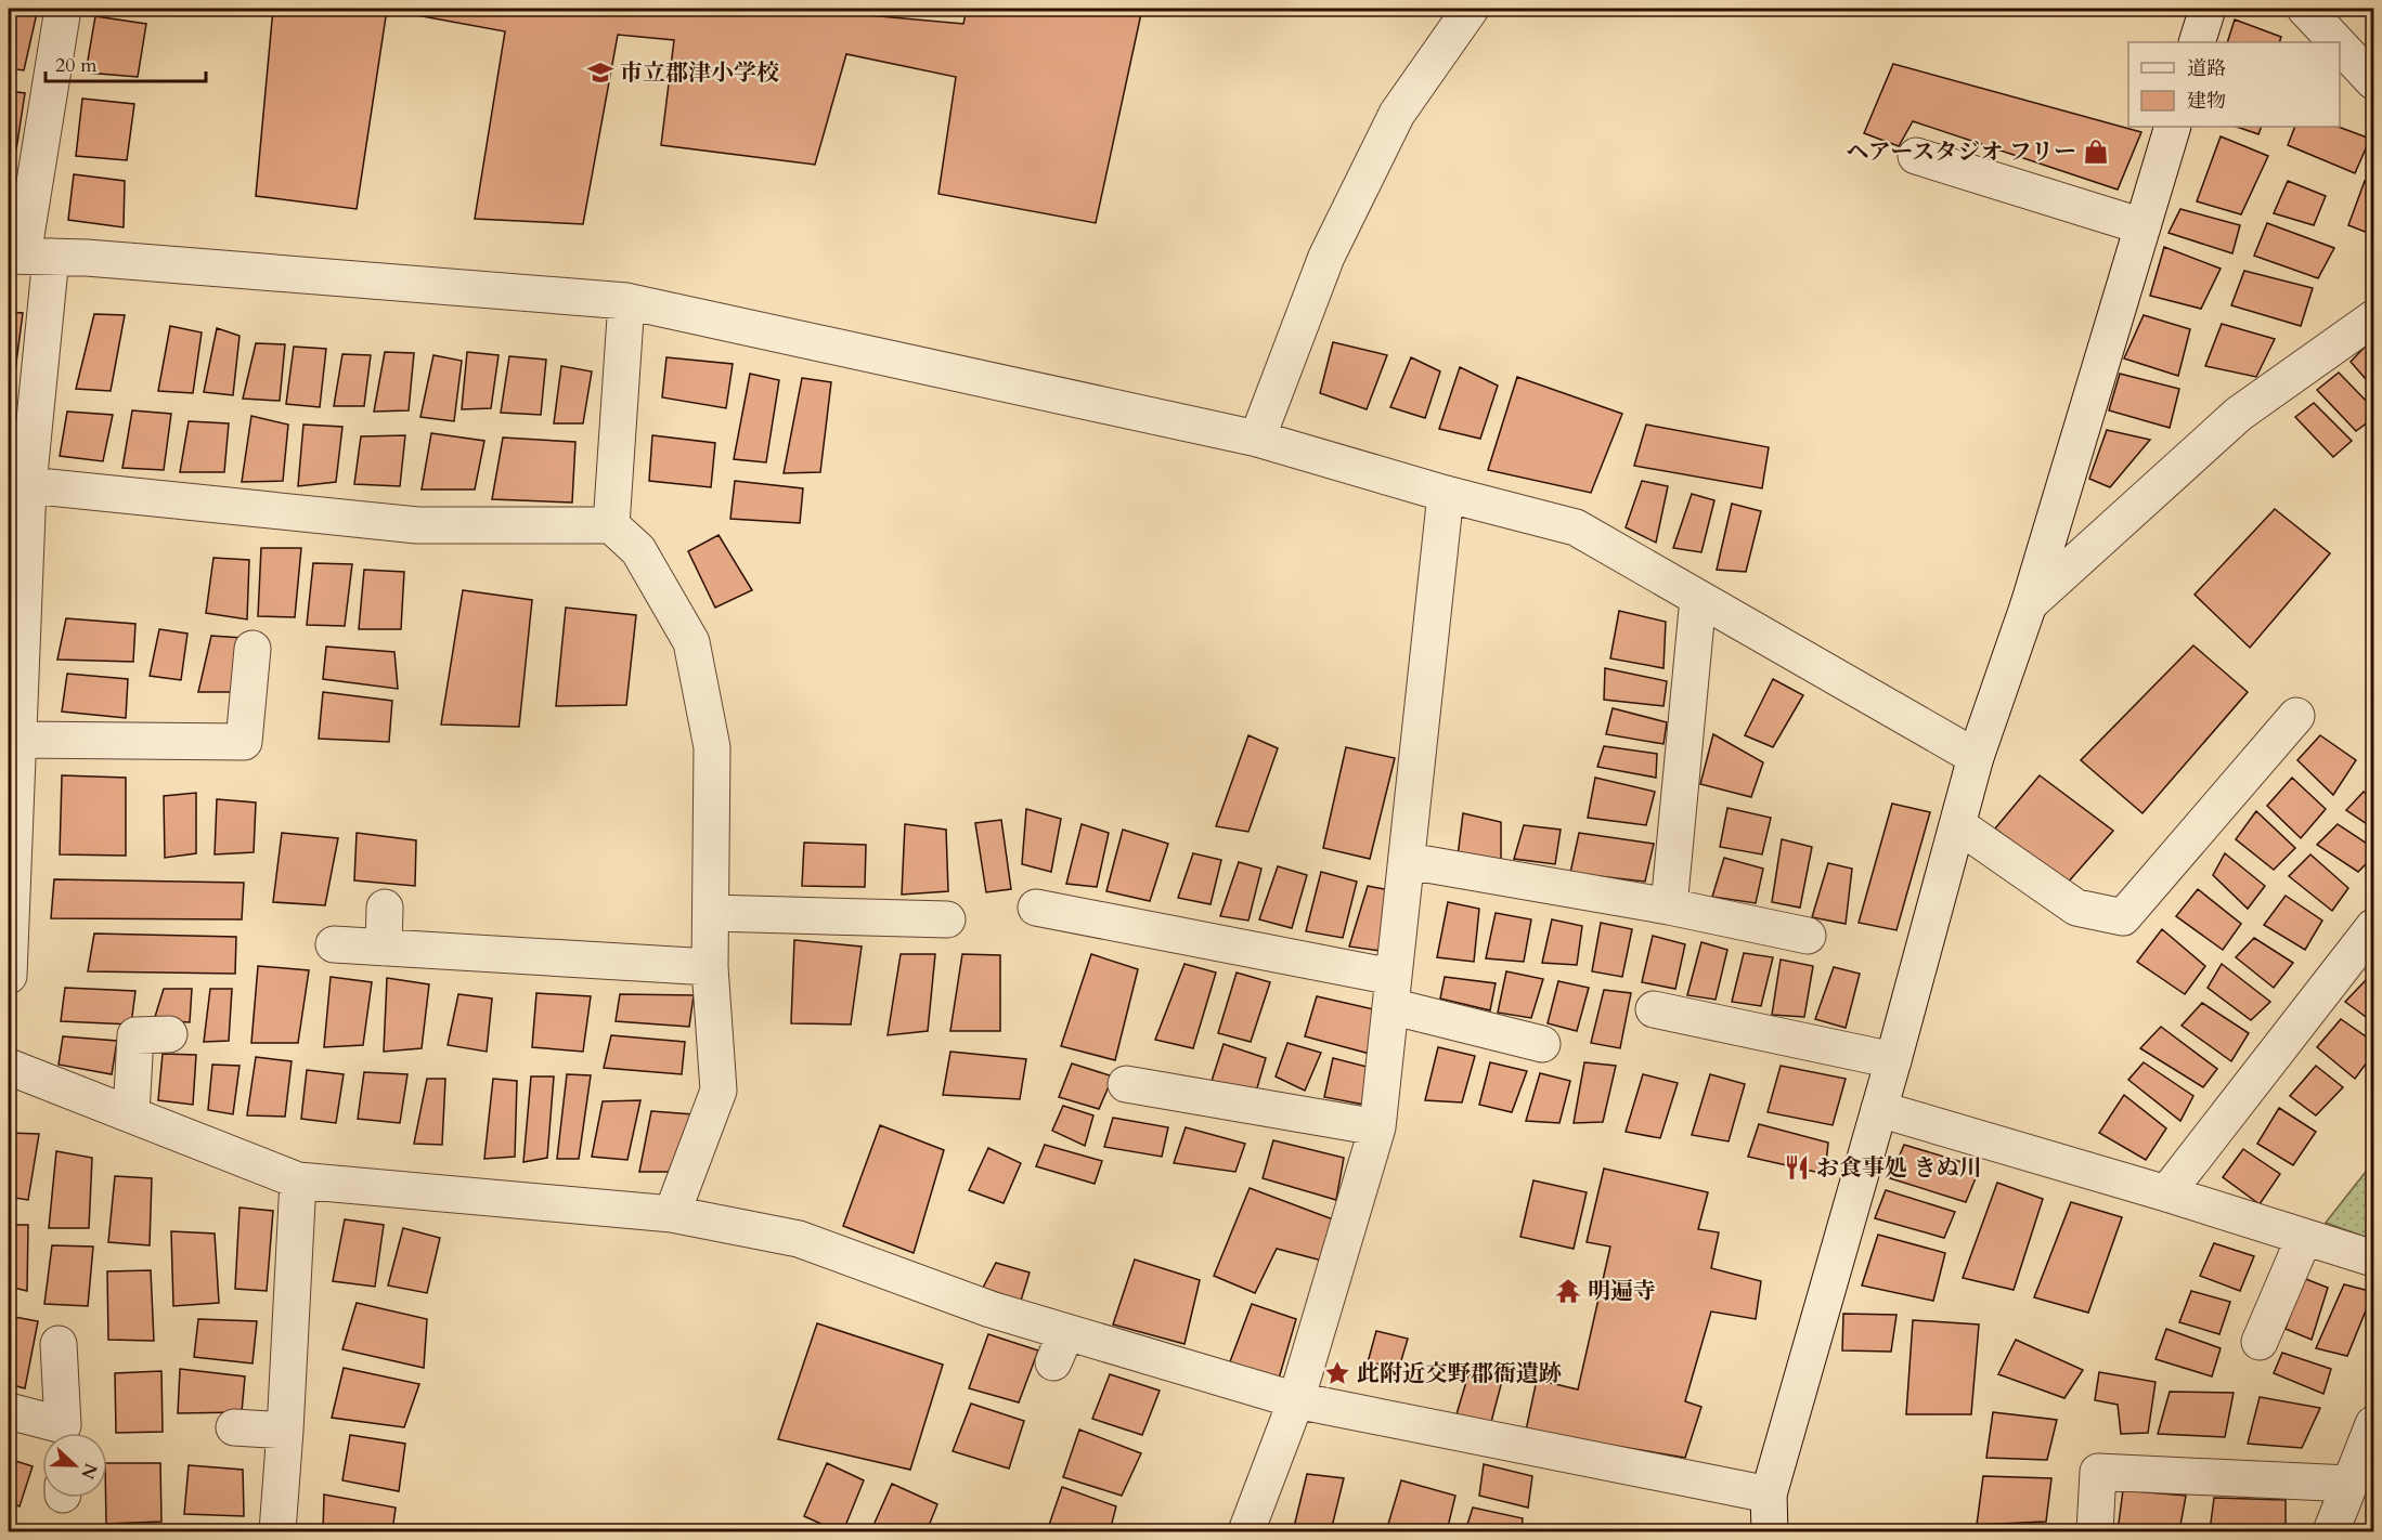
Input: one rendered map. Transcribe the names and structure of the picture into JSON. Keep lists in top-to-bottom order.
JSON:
{
  "places": {
    "school or university": ["市立郡津小学校"],
    "shop": ["ヘアースタジオ フリー"],
    "restaurant": ["お食事処 きぬ川"],
    "temple": ["明遍寺"],
    "place": ["此附近交野郡衙遺跡"]
  },
  "legend": ["道路", "建物"],
  "scale_bar": "20 m",
  "north": "right"
}
